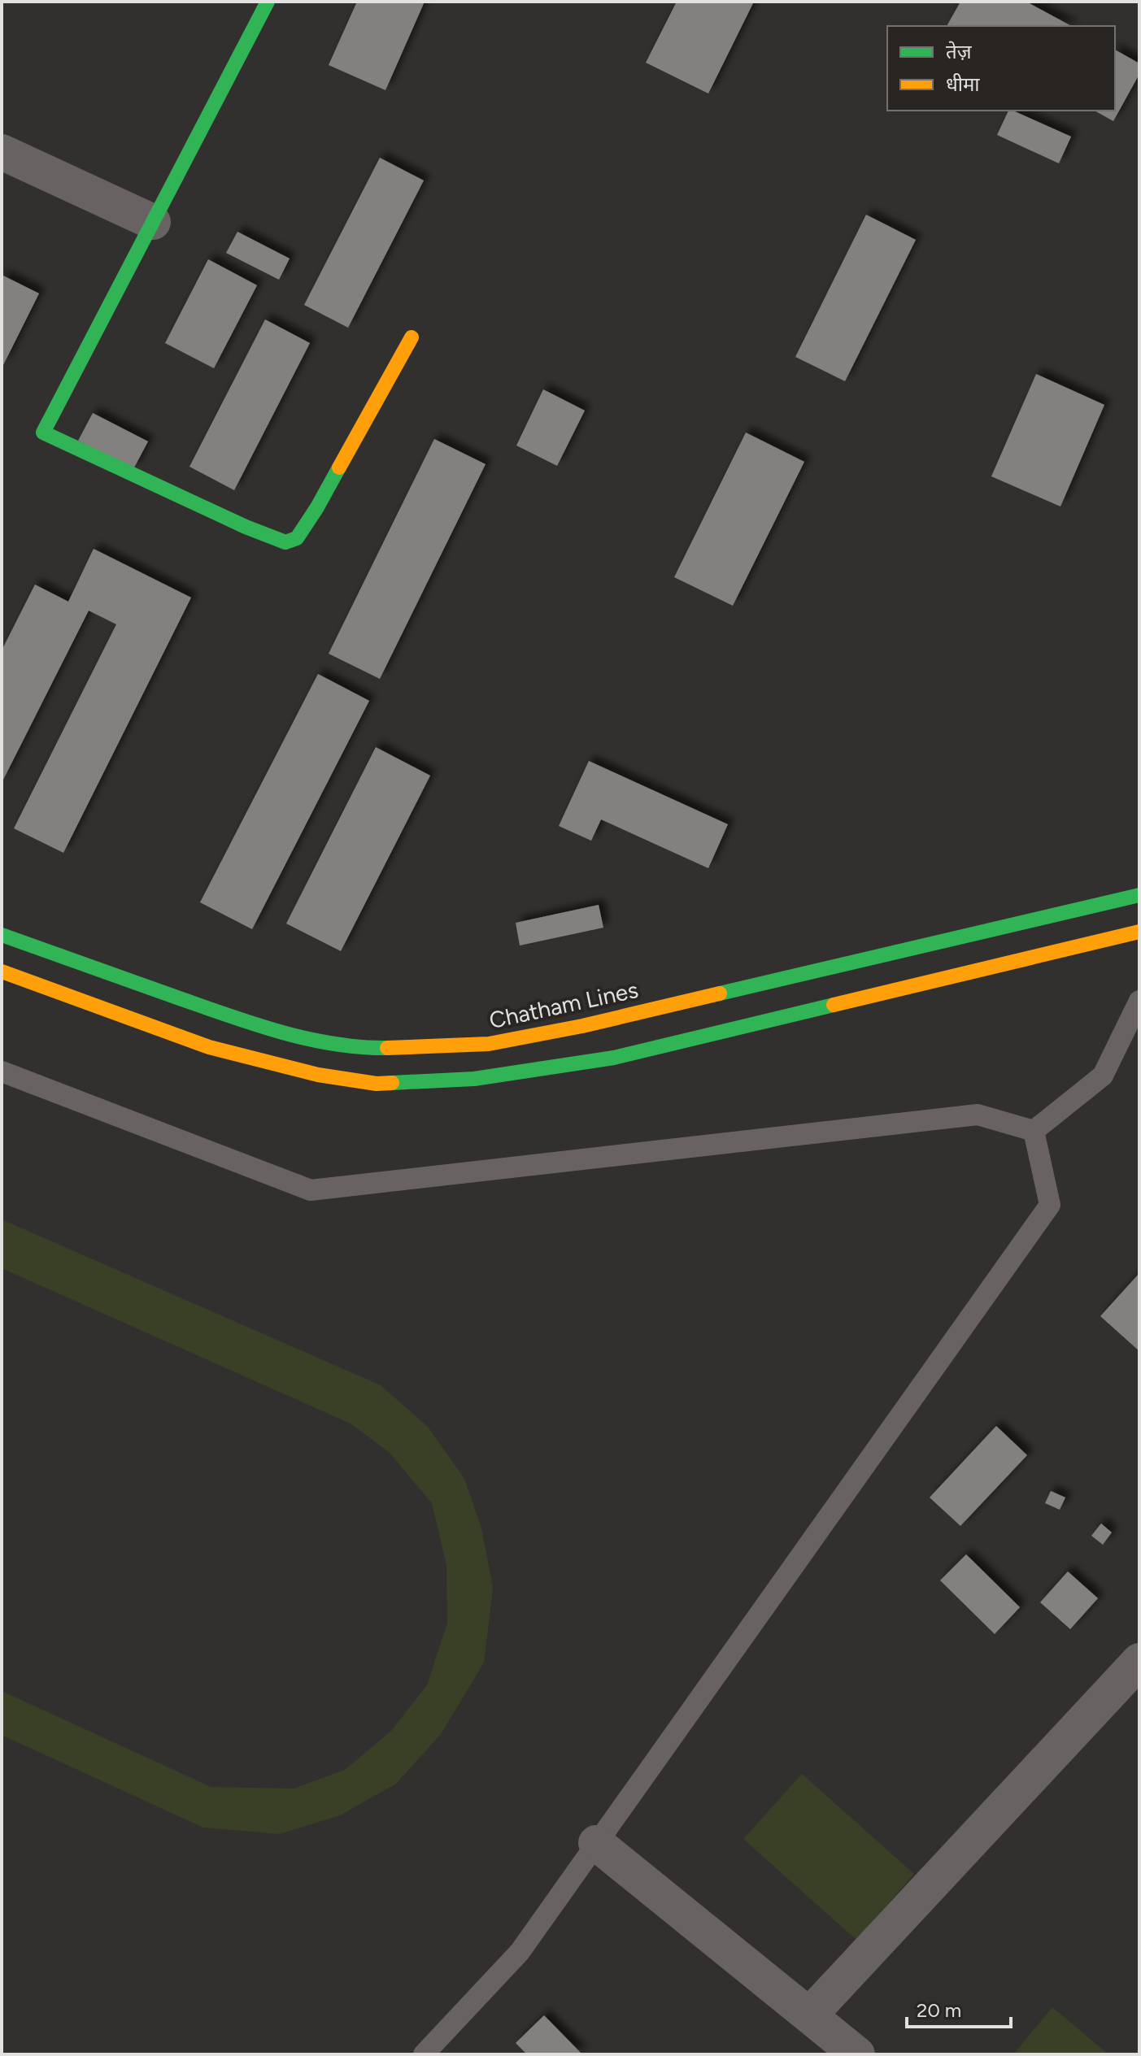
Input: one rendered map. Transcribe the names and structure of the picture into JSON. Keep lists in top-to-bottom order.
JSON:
{
  "streets": {
    "main road": ["Chatham Lines"]
  },
  "legend": ["तेज़", "धीमा"],
  "scale_bar": "20 m"
}
